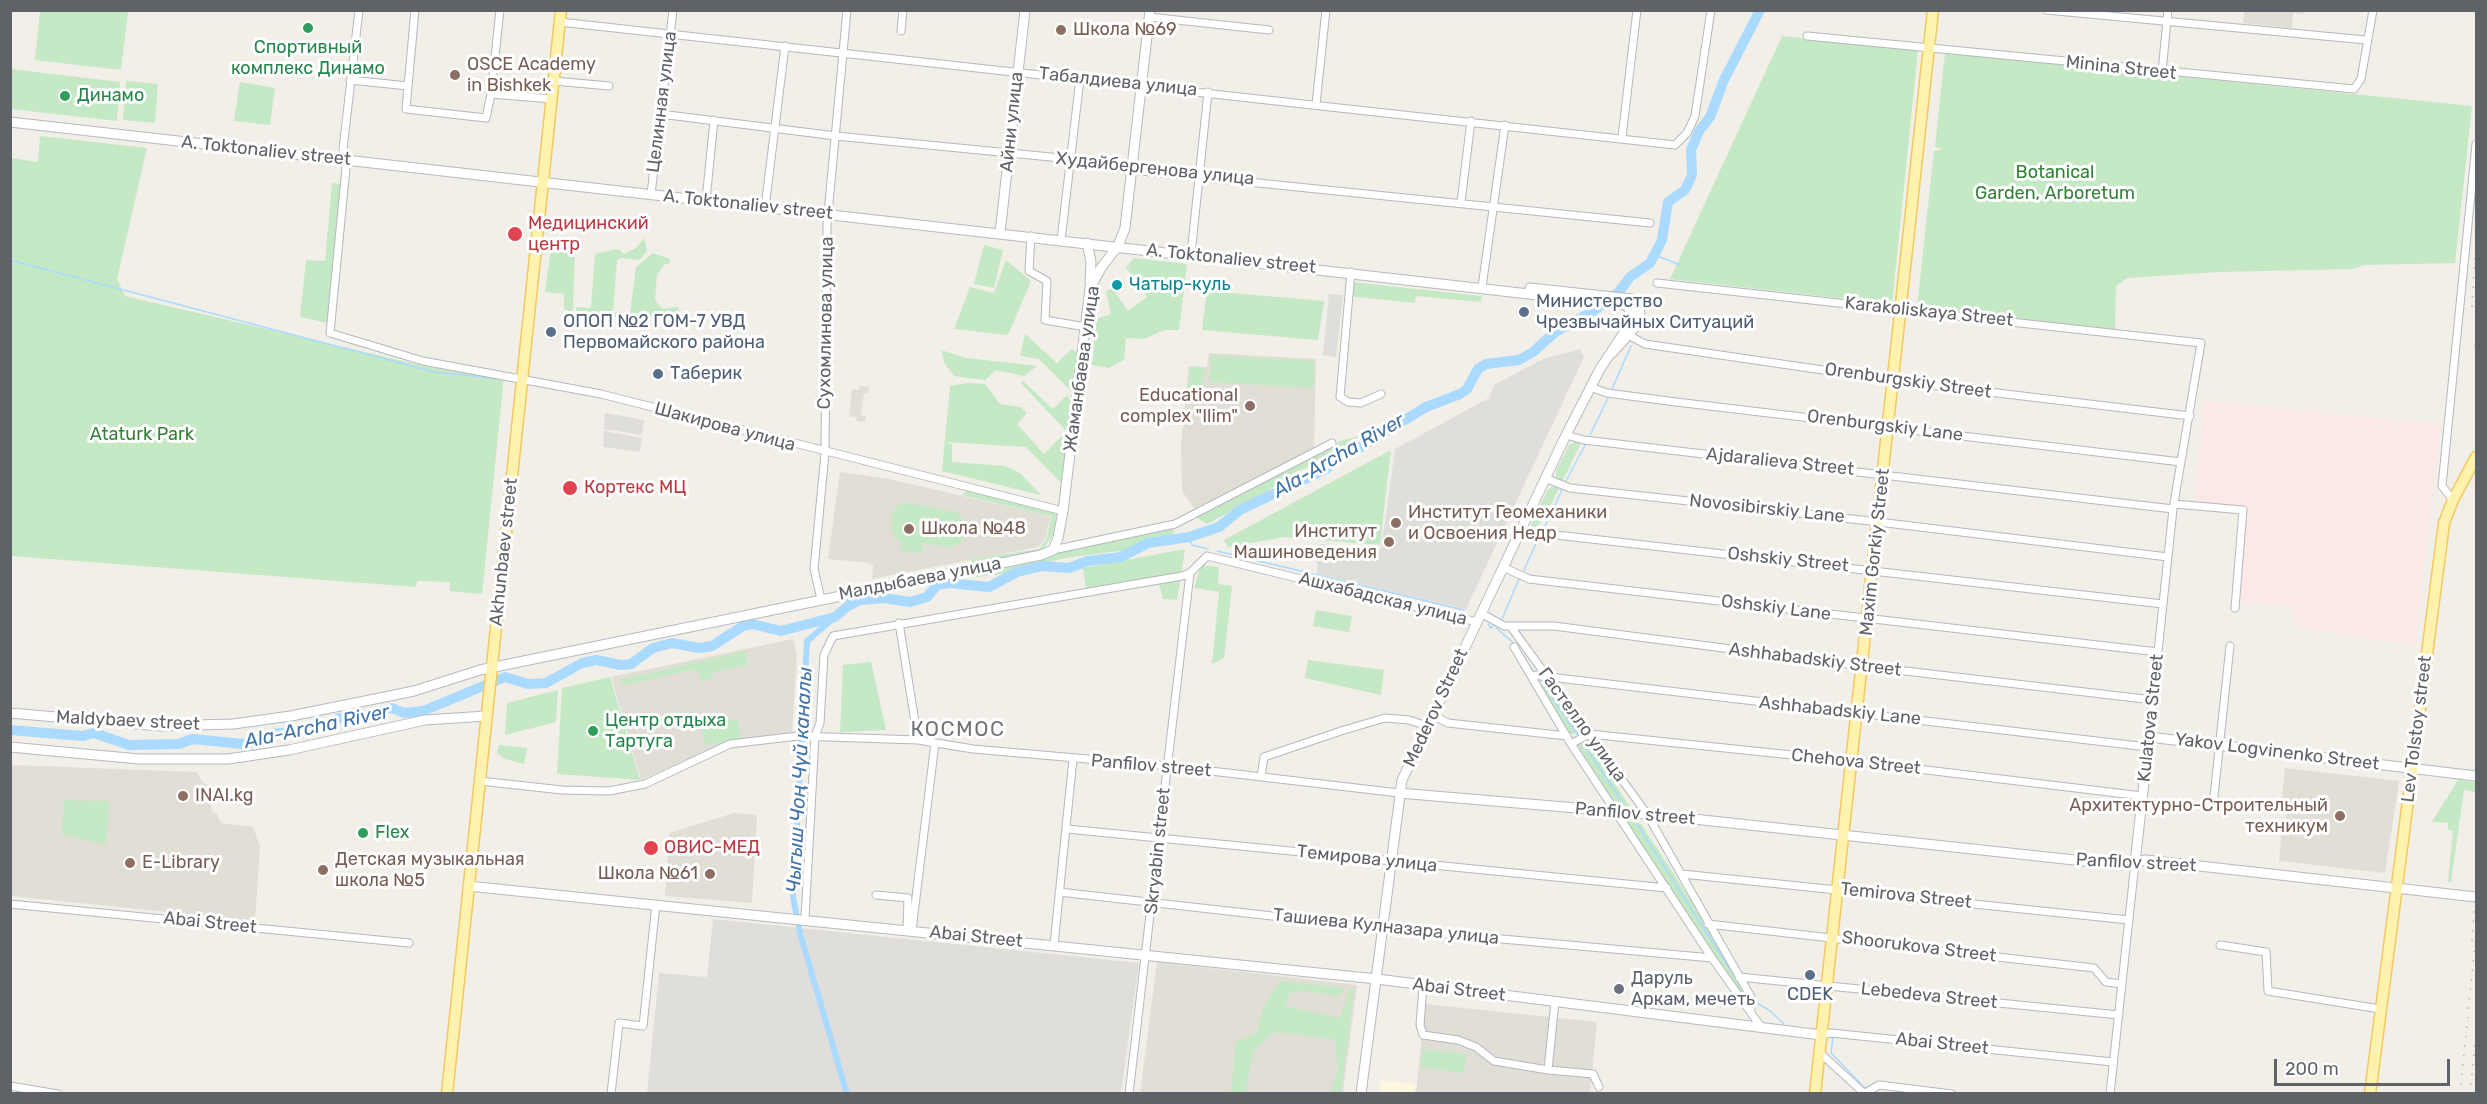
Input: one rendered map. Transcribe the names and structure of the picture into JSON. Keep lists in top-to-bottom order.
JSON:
{
  "streets": {
    "main road": ["Akhunbaev street", "Maxim Gorkiy Street", "Lev Tolstoy street"],
    "street": [
      "Minina Street",
      "Табалдиева улица",
      "Целинная улица",
      "Айни улица",
      "A. Toktonaliev street",
      "Худайбергенова улица",
      "Karakoliskaya Street",
      "Сухомлинова улица",
      "Жаманбаева улица",
      "Orenburgskiy Street",
      "Orenburgskiy Lane",
      "Шакирова улица",
      "Ajdaralieva Street",
      "Novosibirskiy Lane",
      "Oshskiy Street",
      "Малдыбаева улица",
      "Ашхабадская улица",
      "Oshskiy Lane",
      "Ashhabadskiy Street",
      "Mederov Street",
      "Ashhabadskiy Lane",
      "Kulatova Street",
      "Maldybaev street",
      "Гастелло улица",
      "Yakov Logvinenko Street",
      "Chehova Street",
      "Panfilov street",
      "Skryabin street",
      "Темирова улица",
      "Temirova Street",
      "Abai Street",
      "Ташиева Кулназара улица",
      "Shoorukova Street",
      "Lebedeva Street"
    ]
  },
  "crossings": [
    ["Minina Street", "Maxim Gorkiy Street"],
    ["Табалдиева улица", "Целинная улица"],
    ["Табалдиева улица", "Айни улица"],
    ["Табалдиева улица", "Сухомлинова улица"],
    ["Табалдиева улица", "Жаманбаева улица"],
    ["Табалдиева улица", "Akhunbaev street"],
    ["Целинная улица", "A. Toktonaliev street"],
    ["Целинная улица", "Худайбергенова улица"],
    ["Айни улица", "A. Toktonaliev street"],
    ["Айни улица", "Худайбергенова улица"],
    ["A. Toktonaliev street", "Сухомлинова улица"],
    ["A. Toktonaliev street", "Жаманбаева улица"],
    ["A. Toktonaliev street", "Шакирова улица"],
    ["A. Toktonaliev street", "Akhunbaev street"],
    ["A. Toktonaliev street", "Mederov Street"],
    ["Худайбергенова улица", "Сухомлинова улица"],
    ["Худайбергенова улица", "Жаманбаева улица"],
    ["Karakoliskaya Street", "Maxim Gorkiy Street"],
    ["Karakoliskaya Street", "Kulatova Street"],
    ["Сухомлинова улица", "Шакирова улица"],
    ["Сухомлинова улица", "Малдыбаева улица"],
    ["Жаманбаева улица", "Шакирова улица"],
    ["Жаманбаева улица", "Малдыбаева улица"],
    ["Orenburgskiy Street", "Maxim Gorkiy Street"],
    ["Orenburgskiy Street", "Mederov Street"],
    ["Orenburgskiy Street", "Kulatova Street"],
    ["Orenburgskiy Lane", "Maxim Gorkiy Street"],
    ["Orenburgskiy Lane", "Mederov Street"],
    ["Orenburgskiy Lane", "Kulatova Street"],
    ["Шакирова улица", "Akhunbaev street"],
    ["Ajdaralieva Street", "Maxim Gorkiy Street"],
    ["Ajdaralieva Street", "Mederov Street"],
    ["Ajdaralieva Street", "Kulatova Street"],
    ["Novosibirskiy Lane", "Maxim Gorkiy Street"],
    ["Novosibirskiy Lane", "Mederov Street"],
    ["Novosibirskiy Lane", "Kulatova Street"],
    ["Akhunbaev street", "Малдыбаева улица"],
    ["Akhunbaev street", "Maldybaev street"],
    ["Akhunbaev street", "Panfilov street"],
    ["Akhunbaev street", "Abai Street"],
    ["Maxim Gorkiy Street", "Oshskiy Street"],
    ["Maxim Gorkiy Street", "Oshskiy Lane"],
    ["Maxim Gorkiy Street", "Ashhabadskiy Street"],
    ["Maxim Gorkiy Street", "Ashhabadskiy Lane"],
    ["Maxim Gorkiy Street", "Chehova Street"],
    ["Maxim Gorkiy Street", "Panfilov street"],
    ["Maxim Gorkiy Street", "Temirova Street"],
    ["Maxim Gorkiy Street", "Abai Street"],
    ["Maxim Gorkiy Street", "Shoorukova Street"],
    ["Maxim Gorkiy Street", "Lebedeva Street"],
    ["Oshskiy Street", "Mederov Street"],
    ["Oshskiy Street", "Kulatova Street"],
    ["Малдыбаева улица", "Maldybaev street"],
    ["Ашхабадская улица", "Ashhabadskiy Street"],
    ["Ашхабадская улица", "Mederov Street"],
    ["Ашхабадская улица", "Skryabin street"],
    ["Oshskiy Lane", "Mederov Street"],
    ["Oshskiy Lane", "Kulatova Street"],
    ["Ashhabadskiy Street", "Mederov Street"],
    ["Ashhabadskiy Street", "Kulatova Street"],
    ["Ashhabadskiy Street", "Гастелло улица"],
    ["Mederov Street", "Гастелло улица"],
    ["Mederov Street", "Panfilov street"],
    ["Mederov Street", "Темирова улица"],
    ["Mederov Street", "Abai Street"],
    ["Mederov Street", "Ташиева Кулназара улица"],
    ["Ashhabadskiy Lane", "Kulatova Street"],
    ["Ashhabadskiy Lane", "Гастелло улица"],
    ["Kulatova Street", "Yakov Logvinenko Street"],
    ["Kulatova Street", "Chehova Street"],
    ["Kulatova Street", "Panfilov street"],
    ["Kulatova Street", "Temirova Street"],
    ["Kulatova Street", "Abai Street"],
    ["Kulatova Street", "Shoorukova Street"],
    ["Kulatova Street", "Lebedeva Street"],
    ["Гастелло улица", "Chehova Street"],
    ["Гастелло улица", "Panfilov street"],
    ["Гастелло улица", "Темирова улица"],
    ["Гастелло улица", "Temirova Street"],
    ["Гастелло улица", "Abai Street"],
    ["Гастелло улица", "Ташиева Кулназара улица"],
    ["Гастелло улица", "Shoorukova Street"],
    ["Гастелло улица", "Lebedeva Street"],
    ["Lev Tolstoy street", "Yakov Logvinenko Street"],
    ["Lev Tolstoy street", "Panfilov street"],
    ["Panfilov street", "Skryabin street"],
    ["Skryabin street", "Темирова улица"],
    ["Skryabin street", "Abai Street"],
    ["Skryabin street", "Ташиева Кулназара улица"]
  ],
  "districts": ["КОСМОС"],
  "water": ["Ala-Archa River", "Чыгыш Чоң Чүй каналы"],
  "parks": ["Botanical Garden, Arboretum", "Ataturk Park"],
  "places": [
    "Спортивный комплекс Динамо",
    "Школа №69",
    "OSCE Academy in Bishkek",
    "Динамо",
    "Медицинский центр",
    "Чатыр-куль",
    "Министерство Чрезвычайных Ситуаций",
    "ОПОП №2 ГОМ-7 УВД Первомайского района",
    "Таберик",
    "Educational complex \"Ilim\"",
    "Кортекс МЦ",
    "Институт Геомеханики и Освоения Недр",
    "Школа №48",
    "Институт Машиноведения",
    "Центр отдыха Тартуга",
    "INAI.kg",
    "Архитектурно-Строительный техникум",
    "Flex",
    "ОВИС-МЕД",
    "E-Library",
    "Детская музыкальная школа №5",
    "Школа №61",
    "CDEK",
    "Даруль Аркам, мечеть"
  ],
  "scale_bar": "200 m"
}
